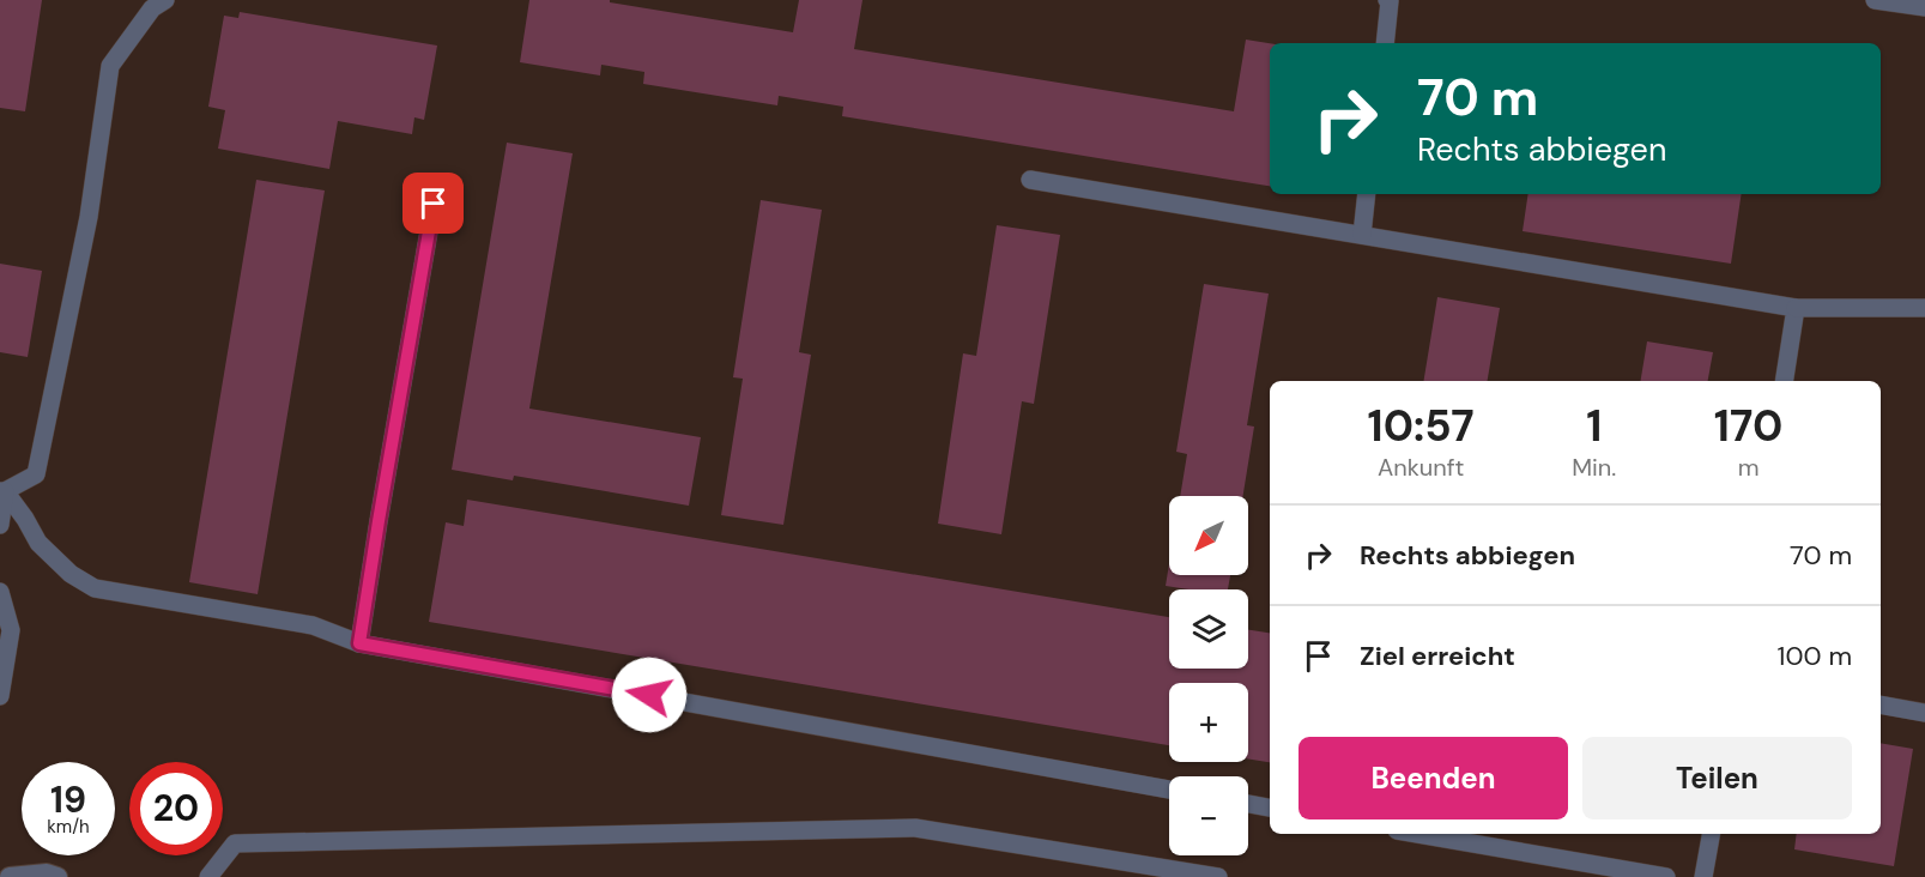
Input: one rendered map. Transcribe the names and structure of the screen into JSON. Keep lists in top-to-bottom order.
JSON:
{
  "north": "bottom left",
  "page": {
    "turn": ["70 m", "Rechts abbiegen"],
    "eta": [
      "10:57",
      "Ankunft",
      "1",
      "Min.",
      "170",
      "m"
    ],
    "map_buttons": ["+", "−"],
    "list": [
      {
        "name": "Rechts abbiegen",
        "value": "70 m"
      },
      {
        "name": "Ziel erreicht",
        "value": "100 m"
      }
    ],
    "buttons": ["Beenden", "Teilen"],
    "speed": "19 km/h",
    "limit": "20"
  }
}
